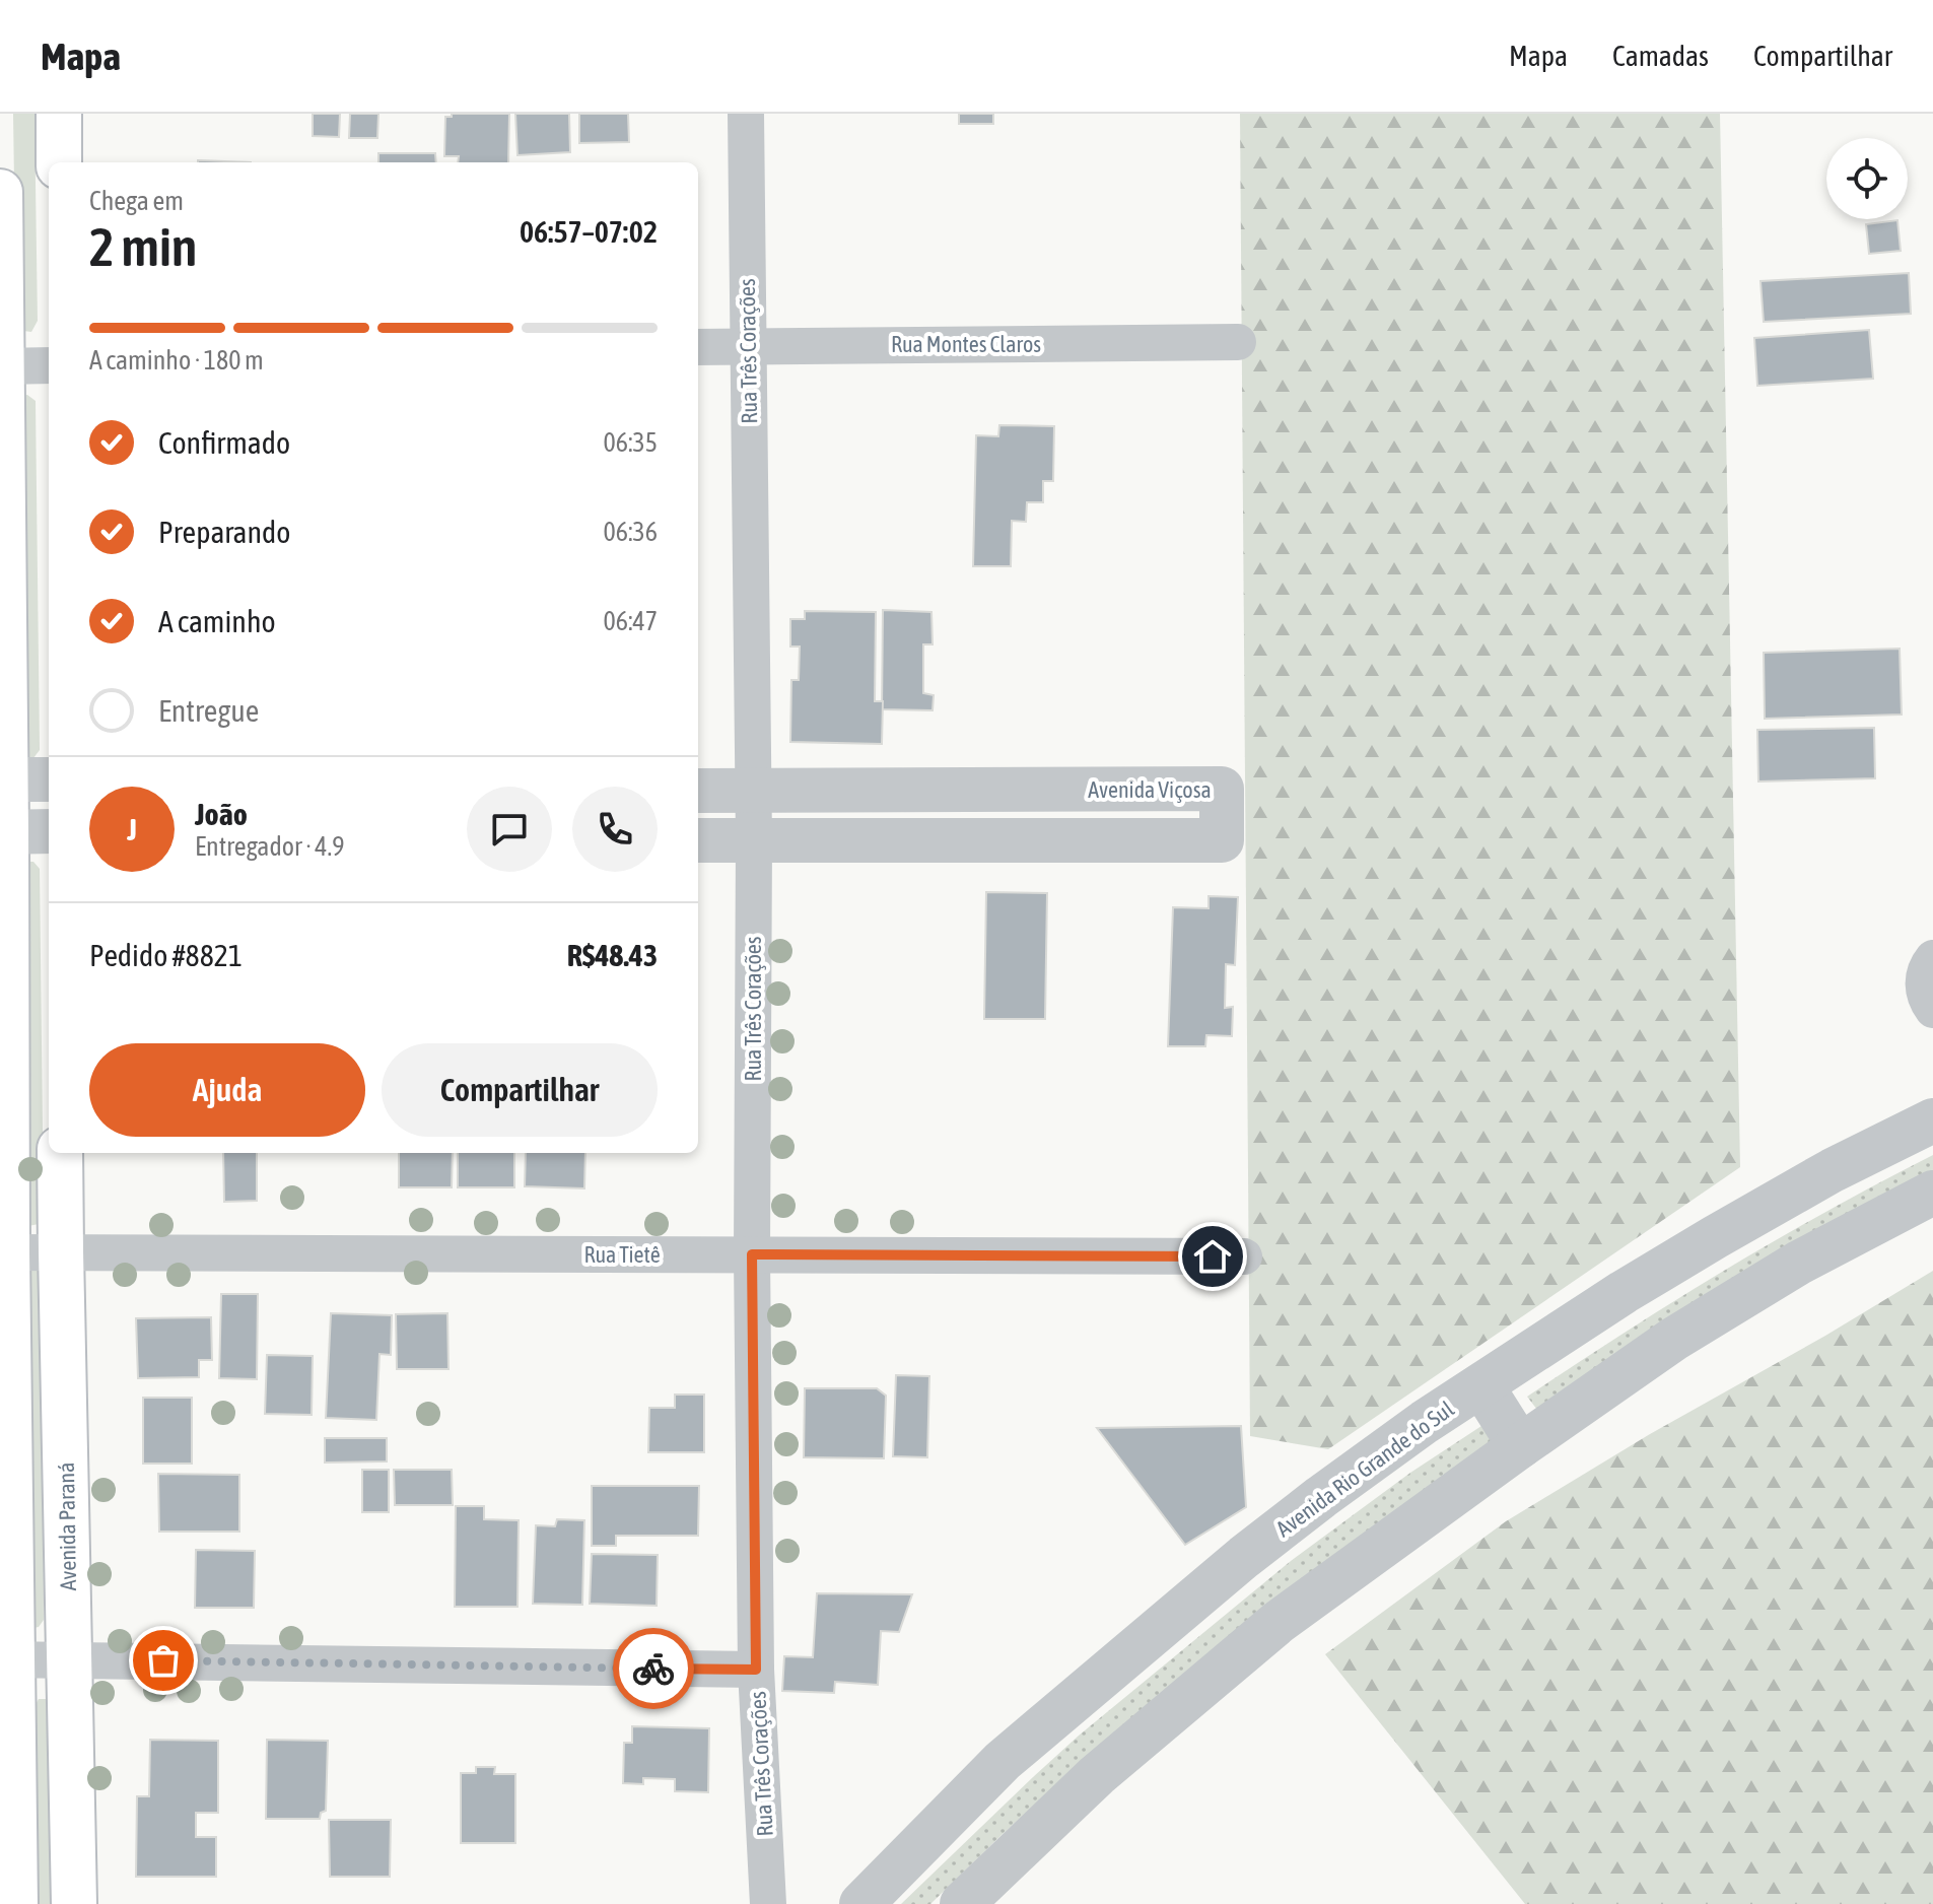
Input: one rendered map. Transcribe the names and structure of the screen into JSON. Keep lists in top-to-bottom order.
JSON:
{
  "streets": {
    "main road": ["Avenida Paraná"],
    "street": [
      "Rua Montes Claros",
      "Rua Três Corações",
      "Avenida Viçosa",
      "Rua Tietê",
      "Avenida Rio Grande do Sul"
    ]
  },
  "crossings": [
    ["Rua Montes Claros", "Rua Três Corações"],
    ["Rua Três Corações", "Avenida Viçosa"],
    ["Rua Três Corações", "Rua Tietê"],
    ["Rua Tietê", "Avenida Paraná"]
  ],
  "page": {
    "header": "Mapa",
    "nav": ["Mapa", "Camadas", "Compartilhar"],
    "heading": ["2 min", "Chega em", "06:57–07:02"],
    "panel": [
      "João",
      "Entregador · 4.9",
      "Pedido #8821",
      "R$48.43"
    ],
    "bar": "A caminho · 180 m",
    "list": [
      ["Confirmado", "06:35"],
      ["Preparando", "06:36"],
      ["A caminho", "06:47"],
      "Entregue"
    ],
    "round": "J",
    "buttons": ["Ajuda", "Compartilhar"]
  }
}
